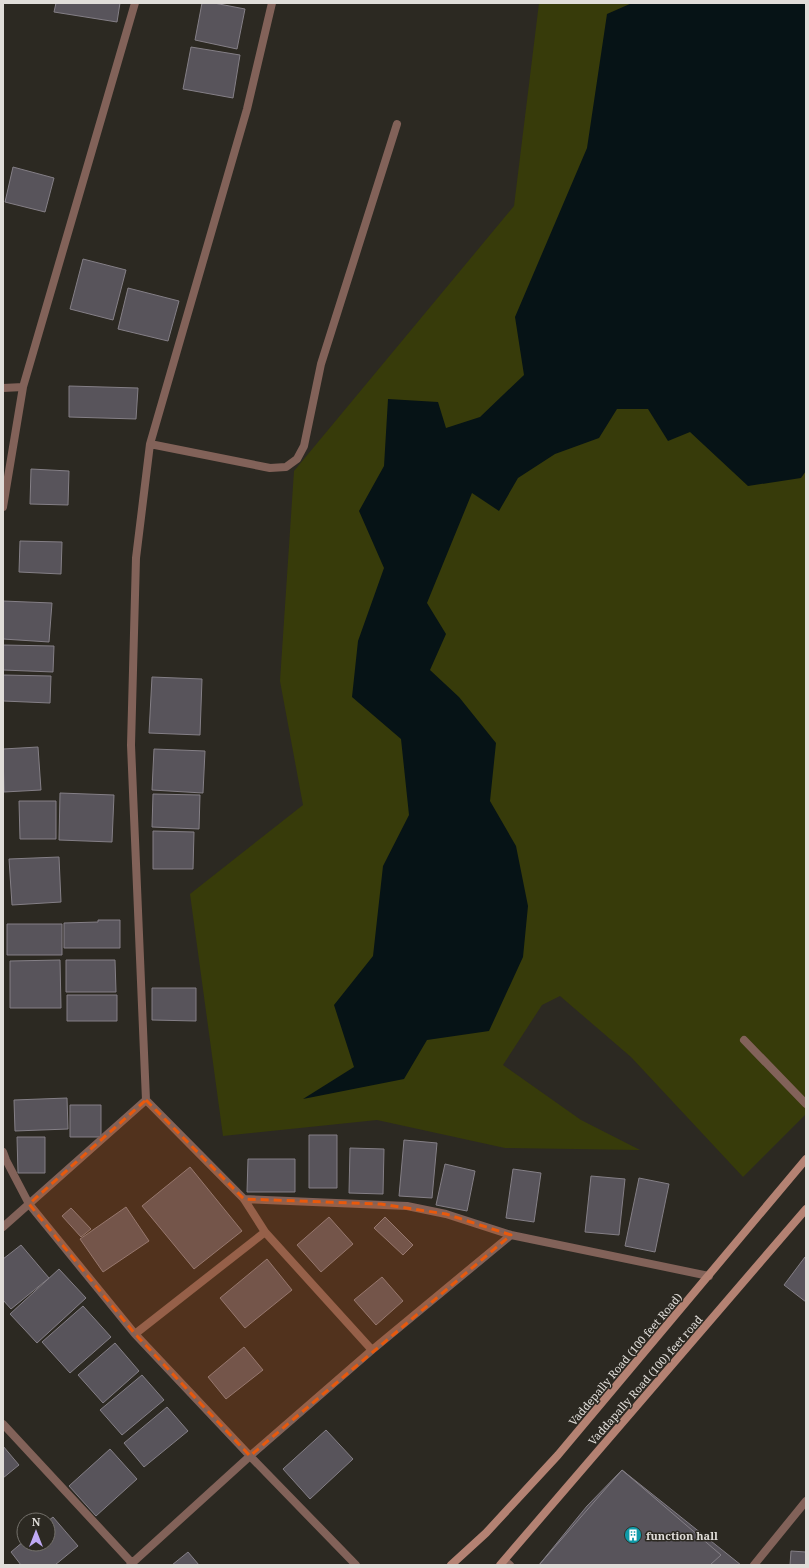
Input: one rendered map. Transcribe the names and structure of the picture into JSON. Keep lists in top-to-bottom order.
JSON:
{
  "streets": {
    "main road": ["Vaddepally Road (100 feet Road)", "Vaddapally Road (100) feet road"]
  },
  "places": {
    "building": ["function hall"]
  },
  "north": "top"
}
